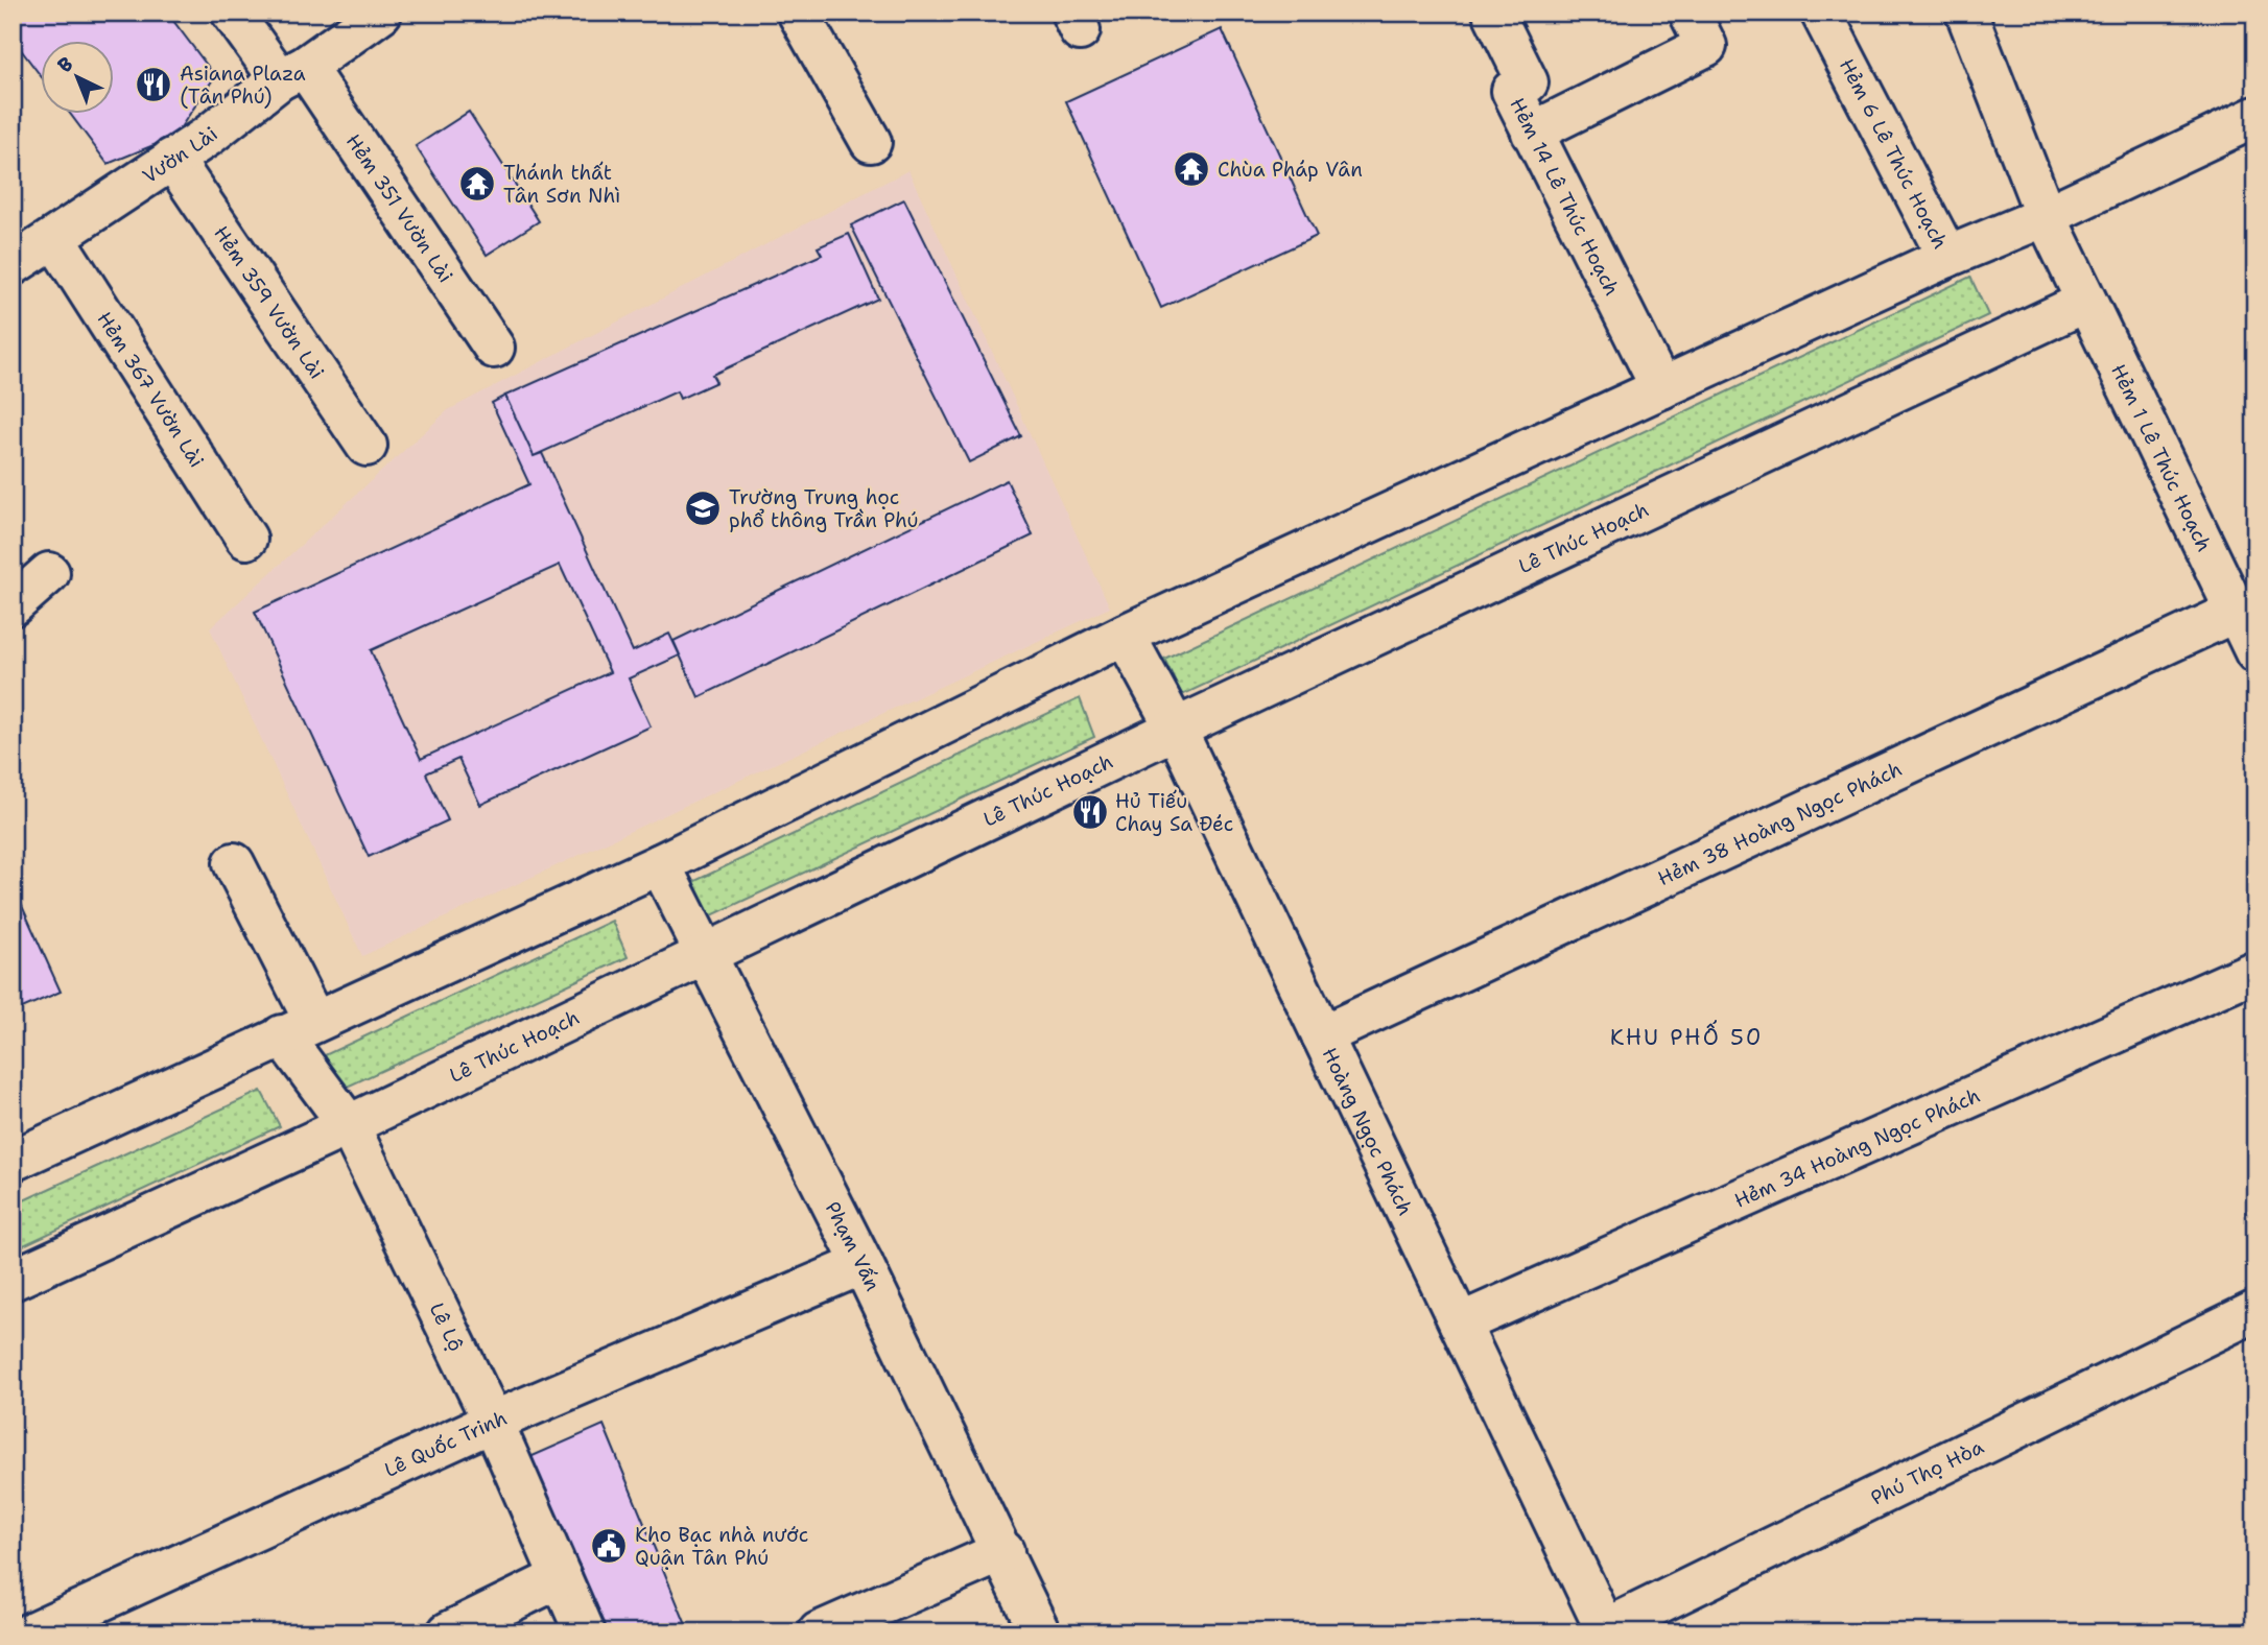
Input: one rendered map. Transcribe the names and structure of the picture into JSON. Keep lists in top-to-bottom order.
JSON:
{
  "streets": {
    "street": [
      "Vườn Lài",
      "Hẻm 6 Lê Thúc Hoạch",
      "Hẻm 14 Lê Thúc Hoạch",
      "Hẻm 351 Vườn Lài",
      "Hẻm 359 Vườn Lài",
      "Hẻm 367 Vườn Lài",
      "Hẻm 1 Lê Thúc Hoạch",
      "Lê Thúc Hoạch",
      "Hẻm 38 Hoàng Ngọc Phách",
      "Hoàng Ngọc Phách",
      "Hẻm 34 Hoàng Ngọc Phách",
      "Phạm Vấn",
      "Lê Lộ",
      "Lê Quốc Trinh",
      "Phú Thọ Hòa"
    ]
  },
  "crossings": [
    ["Vườn Lài", "Hẻm 351 Vườn Lài"],
    ["Vườn Lài", "Hẻm 359 Vườn Lài"],
    ["Vườn Lài", "Hẻm 367 Vườn Lài"],
    ["Hẻm 1 Lê Thúc Hoạch", "Lê Thúc Hoạch"],
    ["Hẻm 1 Lê Thúc Hoạch", "Hẻm 38 Hoàng Ngọc Phách"],
    ["Lê Thúc Hoạch", "Hoàng Ngọc Phách"],
    ["Lê Thúc Hoạch", "Phạm Vấn"],
    ["Lê Thúc Hoạch", "Lê Lộ"],
    ["Hẻm 38 Hoàng Ngọc Phách", "Hoàng Ngọc Phách"],
    ["Hoàng Ngọc Phách", "Hẻm 34 Hoàng Ngọc Phách"],
    ["Hoàng Ngọc Phách", "Phú Thọ Hòa"],
    ["Phạm Vấn", "Lê Quốc Trinh"],
    ["Lê Lộ", "Lê Quốc Trinh"]
  ],
  "districts": ["KHU PHỐ 50"],
  "places": {
    "restaurant": ["Asiana Plaza (Tân Phú)", "Hủ Tiếu Chay Sa Đéc"],
    "temple": ["Chùa Pháp Vân", "Thánh thất Tân Sơn Nhì"],
    "school or university": ["Trường Trung học phổ thông Trần Phú"],
    "public building": ["Kho Bạc nhà nước Quận Tân Phú"]
  },
  "north": "top left"
}
